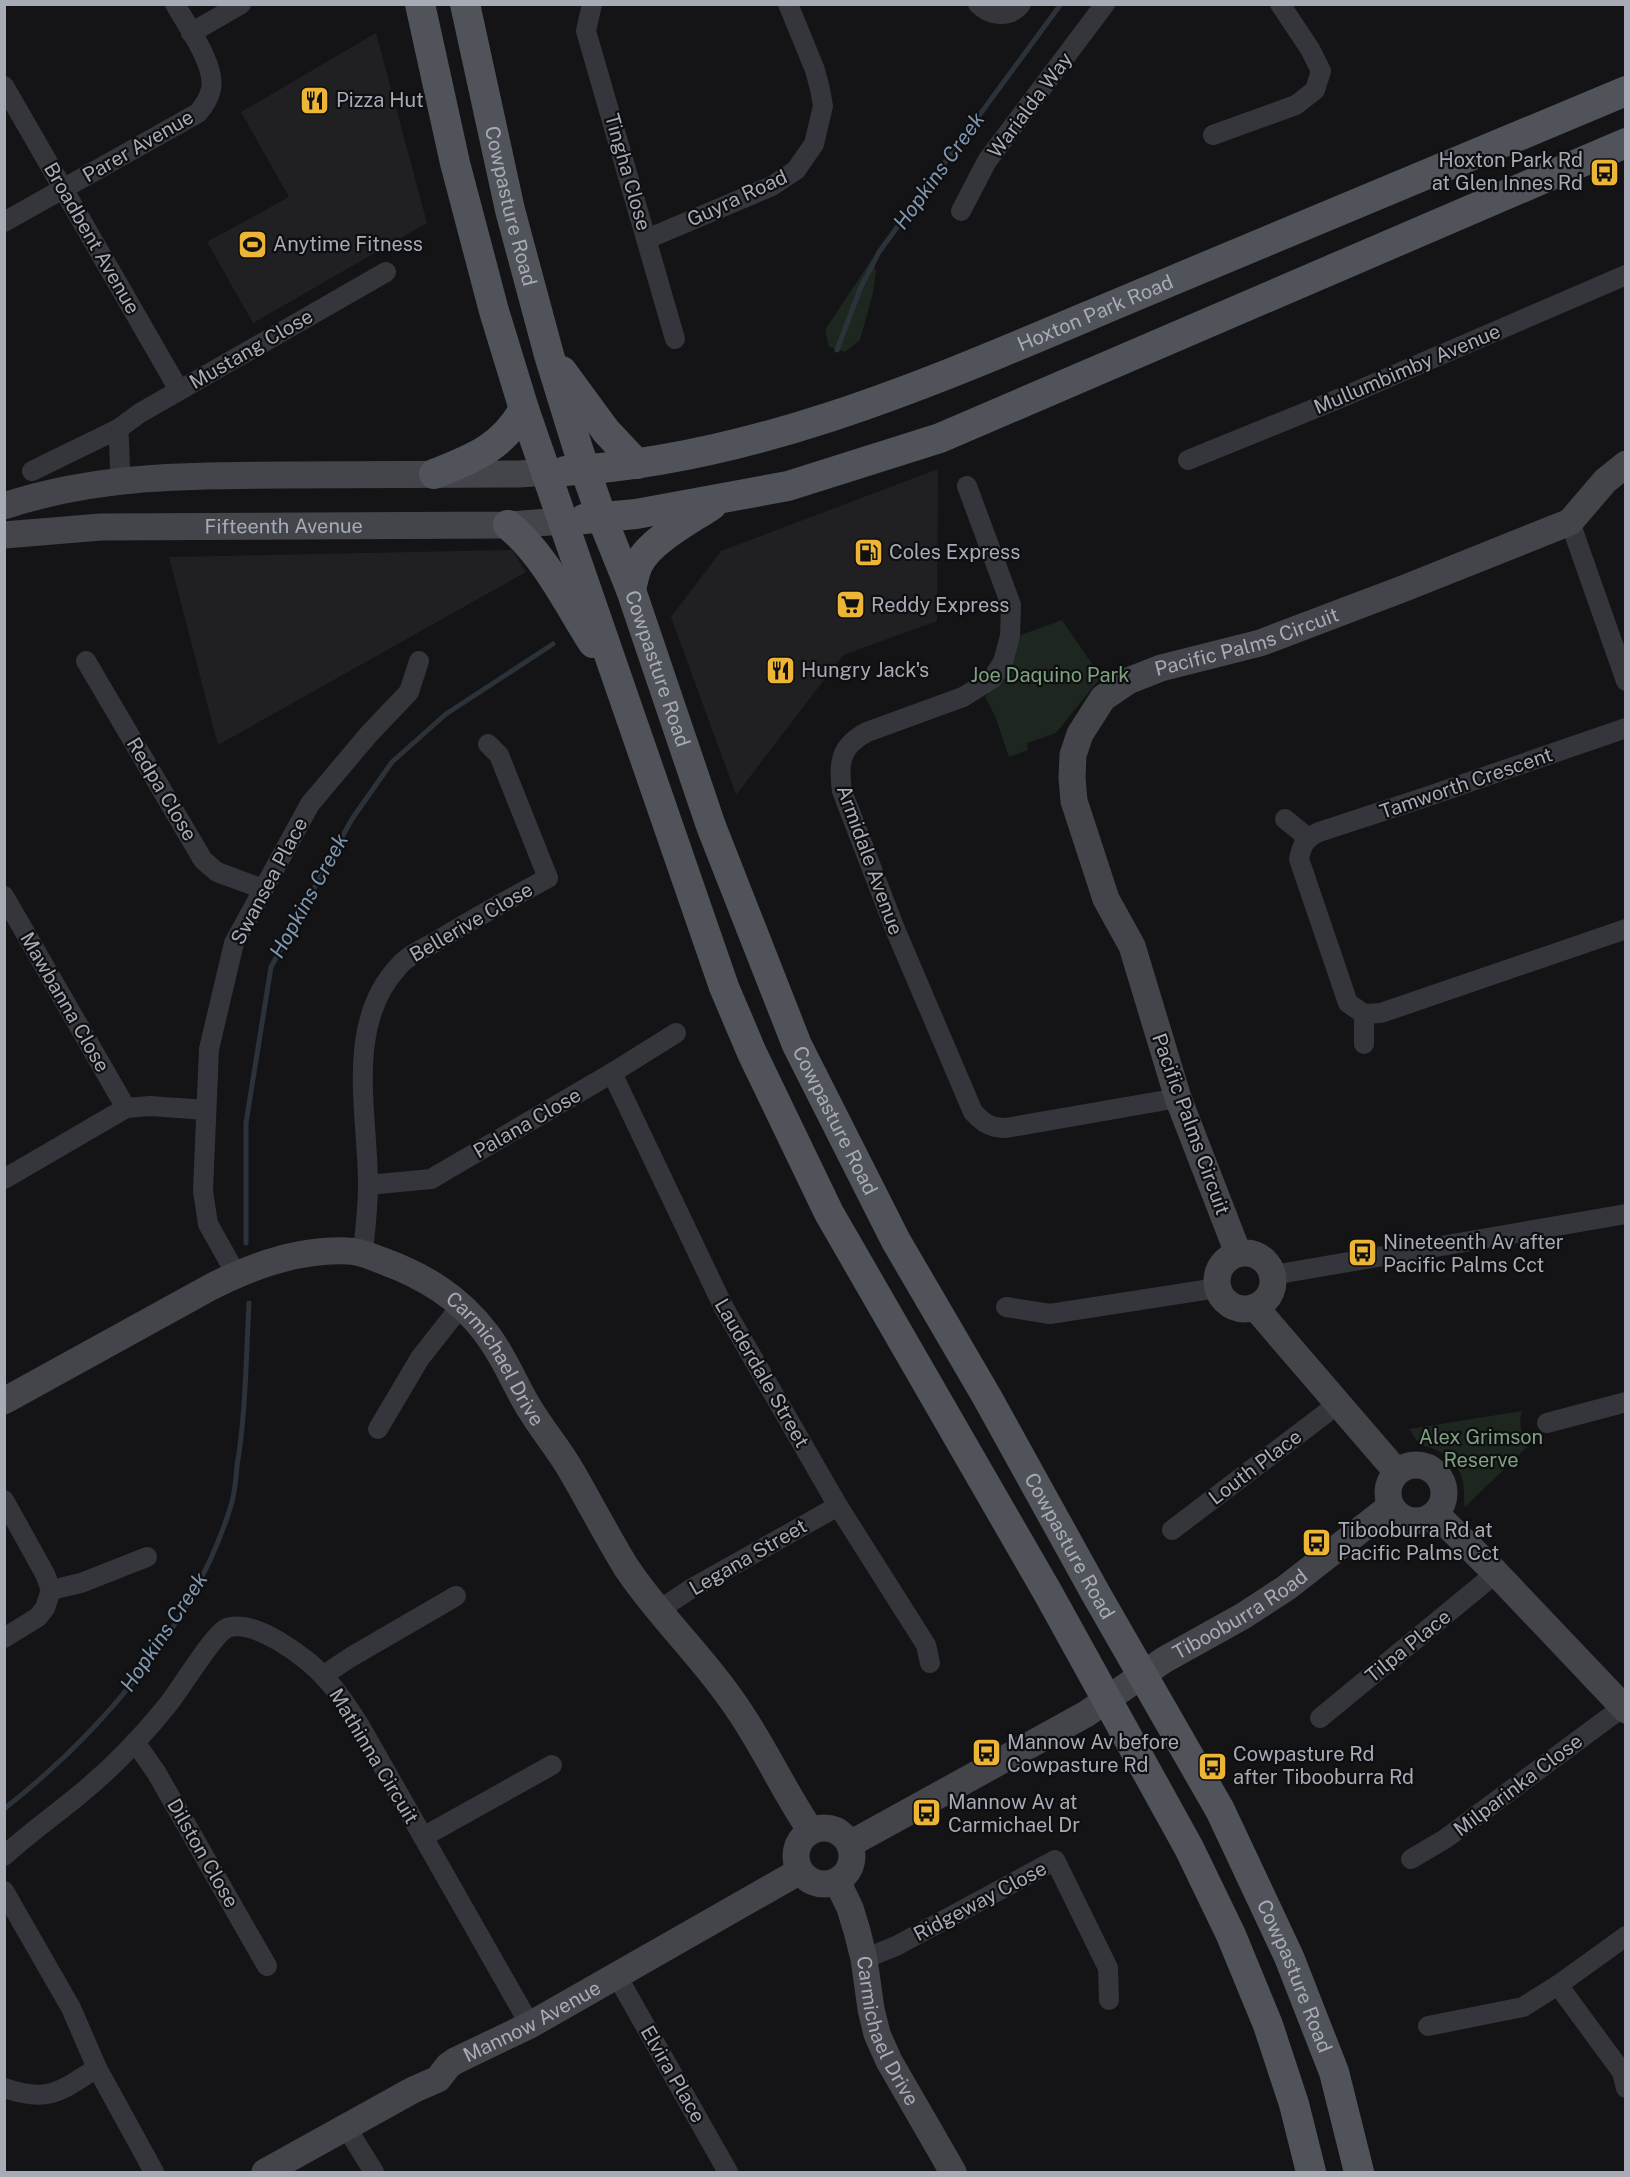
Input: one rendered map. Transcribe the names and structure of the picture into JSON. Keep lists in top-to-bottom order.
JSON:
{
  "streets": {
    "main road": ["Cowpasture Road", "Hoxton Park Road"],
    "street": [
      "Warialda Way",
      "Parer Avenue",
      "Tingha Close",
      "Guyra Road",
      "Broadbent Avenue",
      "Mustang Close",
      "Mullumbimby Avenue",
      "Fifteenth Avenue",
      "Pacific Palms Circuit",
      "Tamworth Crescent",
      "Redpa Close",
      "Armidale Avenue",
      "Swansea Place",
      "Bellerive Close",
      "Mawbanna Close",
      "Palana Close",
      "Carmichael Drive",
      "Lauderdale Street",
      "Louth Place",
      "Legana Street",
      "Tibooburra Road",
      "Tilpa Place",
      "Mathinna Circuit",
      "Milparinka Close",
      "Dilston Close",
      "Ridgeway Close",
      "Mannow Avenue",
      "Elvira Place"
    ]
  },
  "crossings": [
    ["Parer Avenue", "Broadbent Avenue"],
    ["Tingha Close", "Guyra Road"],
    ["Cowpasture Road", "Hoxton Park Road"],
    ["Cowpasture Road", "Fifteenth Avenue"],
    ["Cowpasture Road", "Tibooburra Road"],
    ["Broadbent Avenue", "Mustang Close"],
    ["Pacific Palms Circuit", "Armidale Avenue"],
    ["Redpa Close", "Swansea Place"],
    ["Swansea Place", "Carmichael Drive"],
    ["Bellerive Close", "Palana Close"],
    ["Bellerive Close", "Carmichael Drive"],
    ["Palana Close", "Lauderdale Street"],
    ["Carmichael Drive", "Legana Street"],
    ["Carmichael Drive", "Ridgeway Close"],
    ["Carmichael Drive", "Mannow Avenue"],
    ["Lauderdale Street", "Legana Street"],
    ["Mathinna Circuit", "Dilston Close"],
    ["Mathinna Circuit", "Mannow Avenue"],
    ["Mannow Avenue", "Elvira Place"]
  ],
  "water": ["Hopkins Creek"],
  "parks": ["Joe Daquino Park", "Alex Grimson Reserve"],
  "places": {
    "restaurant": ["Pizza Hut", "Hungry Jack's"],
    "bus stop": [
      "Hoxton Park Rd at Glen Innes Rd",
      "Nineteenth Av after Pacific Palms Cct",
      "Tibooburra Rd at Pacific Palms Cct",
      "Mannow Av before Cowpasture Rd",
      "Cowpasture Rd after Tibooburra Rd",
      "Mannow Av at Carmichael Dr"
    ],
    "sports": ["Anytime Fitness"],
    "fuel station": ["Coles Express"],
    "supermarket": ["Reddy Express"]
  }
}
